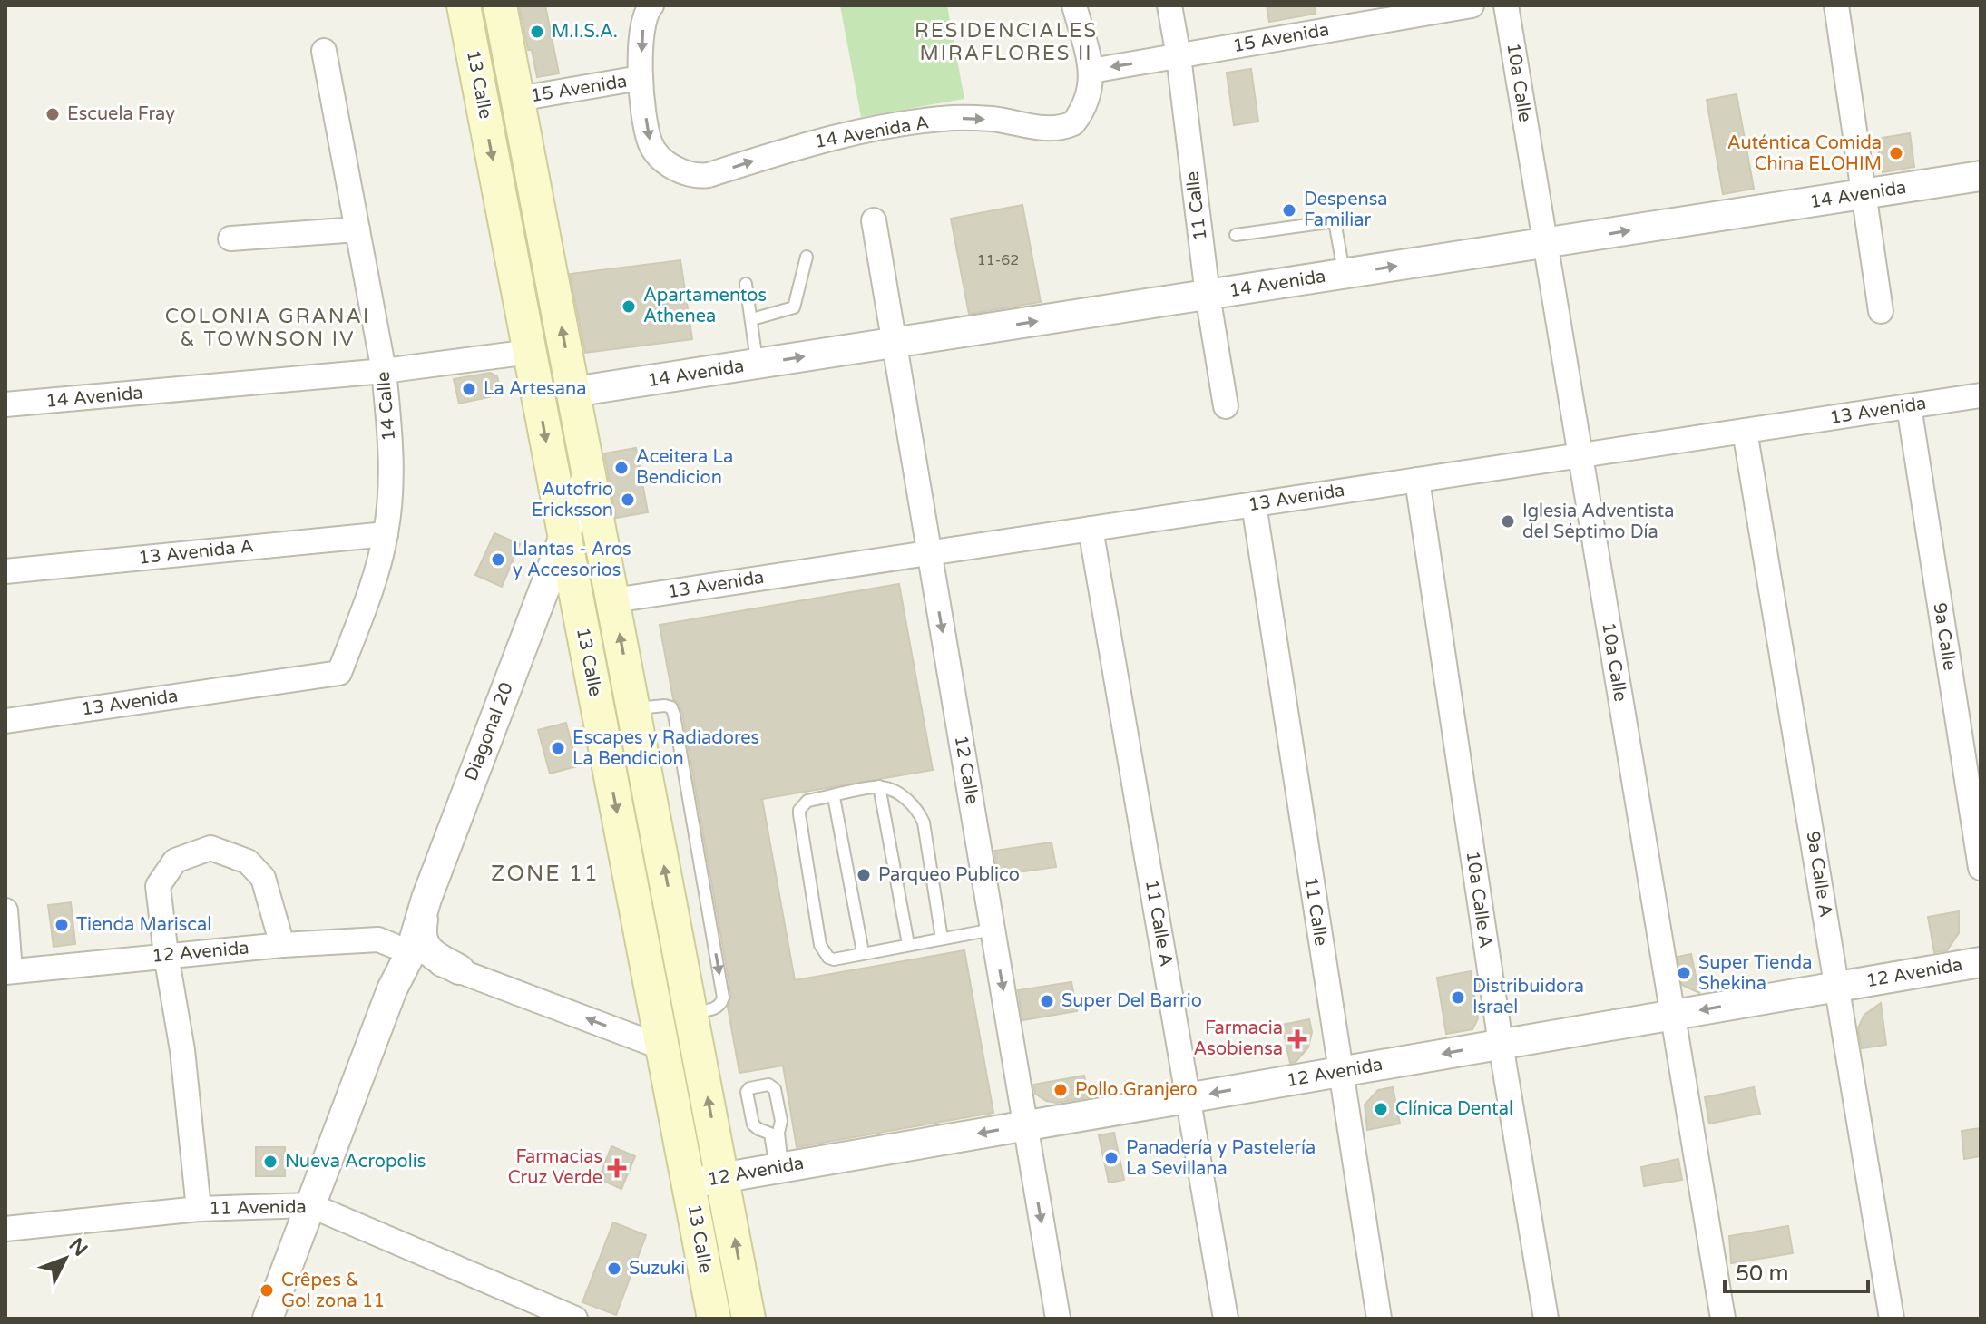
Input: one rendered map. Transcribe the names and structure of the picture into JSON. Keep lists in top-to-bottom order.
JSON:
{
  "streets": {
    "main road": ["13 Calle"],
    "street": [
      "15 Avenida",
      "10a Calle",
      "14 Avenida A",
      "14 Avenida",
      "11 Calle",
      "14 Calle",
      "13 Avenida",
      "13 Avenida A",
      "9a Calle",
      "Diagonal 20",
      "12 Calle",
      "9a Calle A",
      "10a Calle A",
      "11 Calle A",
      "12 Avenida",
      "11 Avenida"
    ]
  },
  "crossings": [
    ["15 Avenida", "13 Calle"],
    ["15 Avenida", "14 Avenida A"],
    ["15 Avenida", "11 Calle"],
    ["10a Calle", "14 Avenida"],
    ["10a Calle", "13 Avenida"],
    ["10a Calle", "12 Avenida"],
    ["13 Calle", "14 Avenida"],
    ["13 Calle", "13 Avenida"],
    ["13 Calle", "Diagonal 20"],
    ["13 Calle", "12 Avenida"],
    ["14 Avenida", "11 Calle"],
    ["14 Avenida", "14 Calle"],
    ["14 Avenida", "12 Calle"],
    ["11 Calle", "13 Avenida"],
    ["11 Calle", "12 Avenida"],
    ["14 Calle", "13 Avenida"],
    ["14 Calle", "13 Avenida A"],
    ["13 Avenida", "9a Calle"],
    ["13 Avenida", "12 Calle"],
    ["13 Avenida", "9a Calle A"],
    ["13 Avenida", "10a Calle A"],
    ["13 Avenida", "11 Calle A"],
    ["Diagonal 20", "12 Avenida"],
    ["Diagonal 20", "11 Avenida"],
    ["12 Calle", "12 Avenida"],
    ["9a Calle A", "12 Avenida"],
    ["10a Calle A", "12 Avenida"],
    ["11 Calle A", "12 Avenida"]
  ],
  "one_way": ["14 Avenida", "12 Calle", "12 Avenida"],
  "districts": ["RESIDENCIALES MIRAFLORES II", "COLONIA GRANAI & TOWNSON IV", "ZONE 11"],
  "places": {
    "other": [
      "M.I.S.A.",
      "Escuela Fray",
      "Auténtica Comida China ELOHIM",
      "Despensa Familiar",
      "Apartamentos Athenea",
      "La Artesana",
      "Aceitera La Bendicion",
      "Autofrio Ericksson",
      "Iglesia Adventista del Séptimo Día",
      "Llantas - Aros y Accesorios",
      "Escapes y Radiadores La Bendicion",
      "Parqueo Publico",
      "Tienda Mariscal",
      "Super Tienda Shekina",
      "Distribuidora Israel",
      "Super Del Barrio",
      "Pollo Granjero",
      "Clínica Dental",
      "Panadería y Pastelería La Sevillana",
      "Nueva Acropolis",
      "Suzuki",
      "Crêpes & Go! zona 11"
    ],
    "health": ["Farmacia Asobiensa", "Farmacias Cruz Verde"]
  },
  "house_numbers": ["11-62"],
  "scale_bar": "50 m",
  "north": "top right"
}
